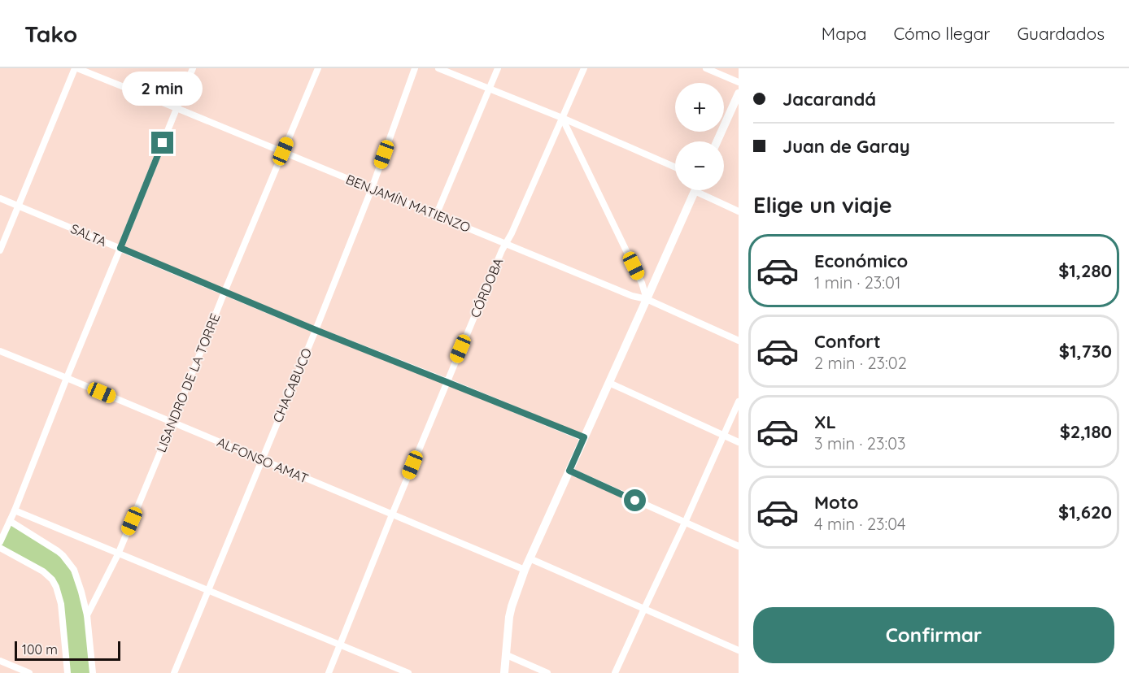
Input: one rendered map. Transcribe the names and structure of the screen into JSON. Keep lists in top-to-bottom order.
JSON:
{
  "streets": {
    "street": [
      "BENJAMÍN MATIENZO",
      "SALTA",
      "CÓRDOBA",
      "LISANDRO DE LA TORRE",
      "CHACABUCO",
      "ALFONSO AMAT"
    ]
  },
  "crossings": [
    ["BENJAMÍN MATIENZO", "CÓRDOBA"],
    ["BENJAMÍN MATIENZO", "LISANDRO DE LA TORRE"],
    ["BENJAMÍN MATIENZO", "CHACABUCO"],
    ["SALTA", "CÓRDOBA"],
    ["SALTA", "LISANDRO DE LA TORRE"],
    ["SALTA", "CHACABUCO"],
    ["CÓRDOBA", "ALFONSO AMAT"],
    ["LISANDRO DE LA TORRE", "ALFONSO AMAT"],
    ["CHACABUCO", "ALFONSO AMAT"]
  ],
  "scale_bar": "100 m",
  "page": {
    "header": "Tako",
    "nav": ["Mapa", "Cómo llegar", "Guardados"],
    "banner": ["Jacarandá", "Juan de Garay"],
    "bubble": "2 min",
    "map_buttons": ["+", "−"],
    "heading": "Elige un viaje",
    "list": [
      {
        "name": "Económico",
        "note": "1 min · 23:01",
        "value": "$1,280"
      },
      {
        "name": "Confort",
        "note": "2 min · 23:02",
        "value": "$1,730"
      },
      {
        "name": "XL",
        "note": "3 min · 23:03",
        "value": "$2,180"
      },
      {
        "name": "Moto",
        "note": "4 min · 23:04",
        "value": "$1,620"
      }
    ],
    "buttons": "Confirmar",
    "scale": "100 m"
  }
}
